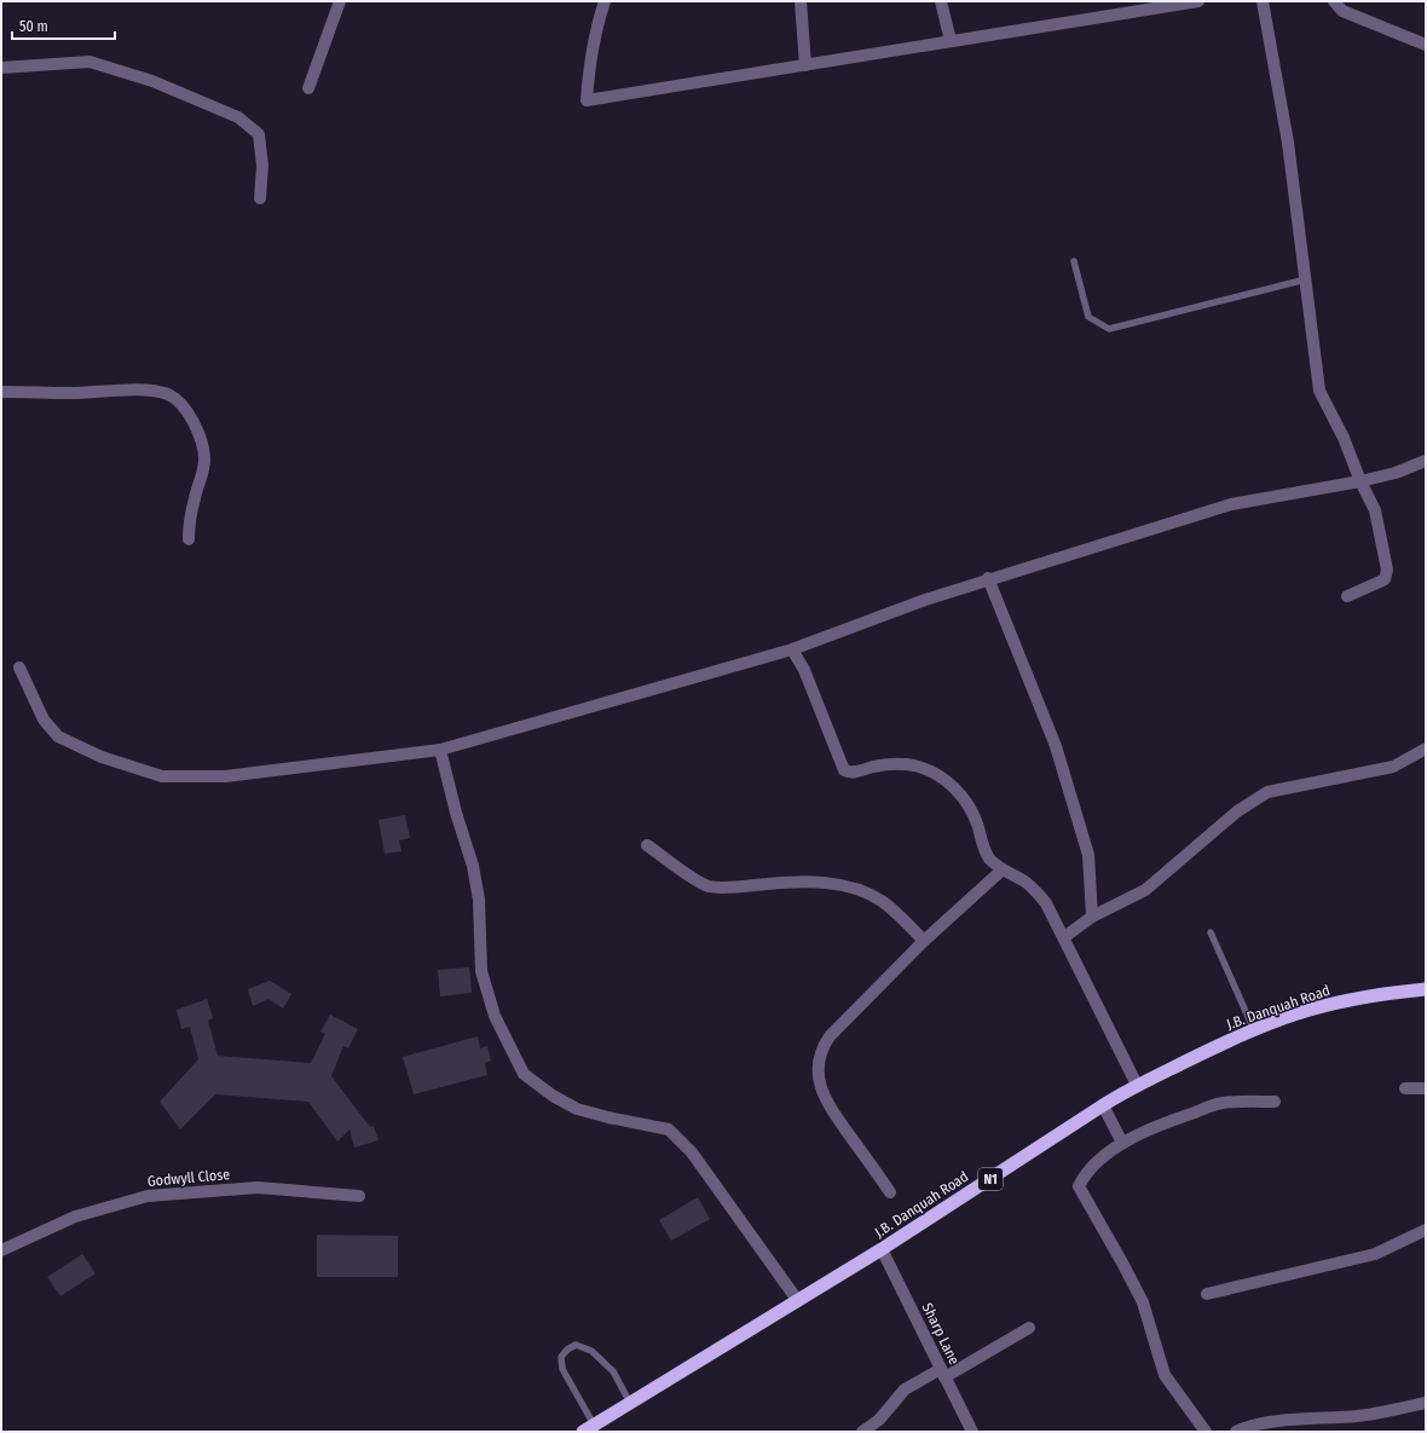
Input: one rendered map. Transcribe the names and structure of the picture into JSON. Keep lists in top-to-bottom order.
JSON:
{
  "streets": {
    "highway": ["J.B. Danquah Road", "N1"],
    "street": ["Godwyll Close", "Sharp Lane"]
  },
  "crossings": [
    ["J.B. Danquah Road", "Sharp Lane"]
  ],
  "scale_bar": "50 m"
}
